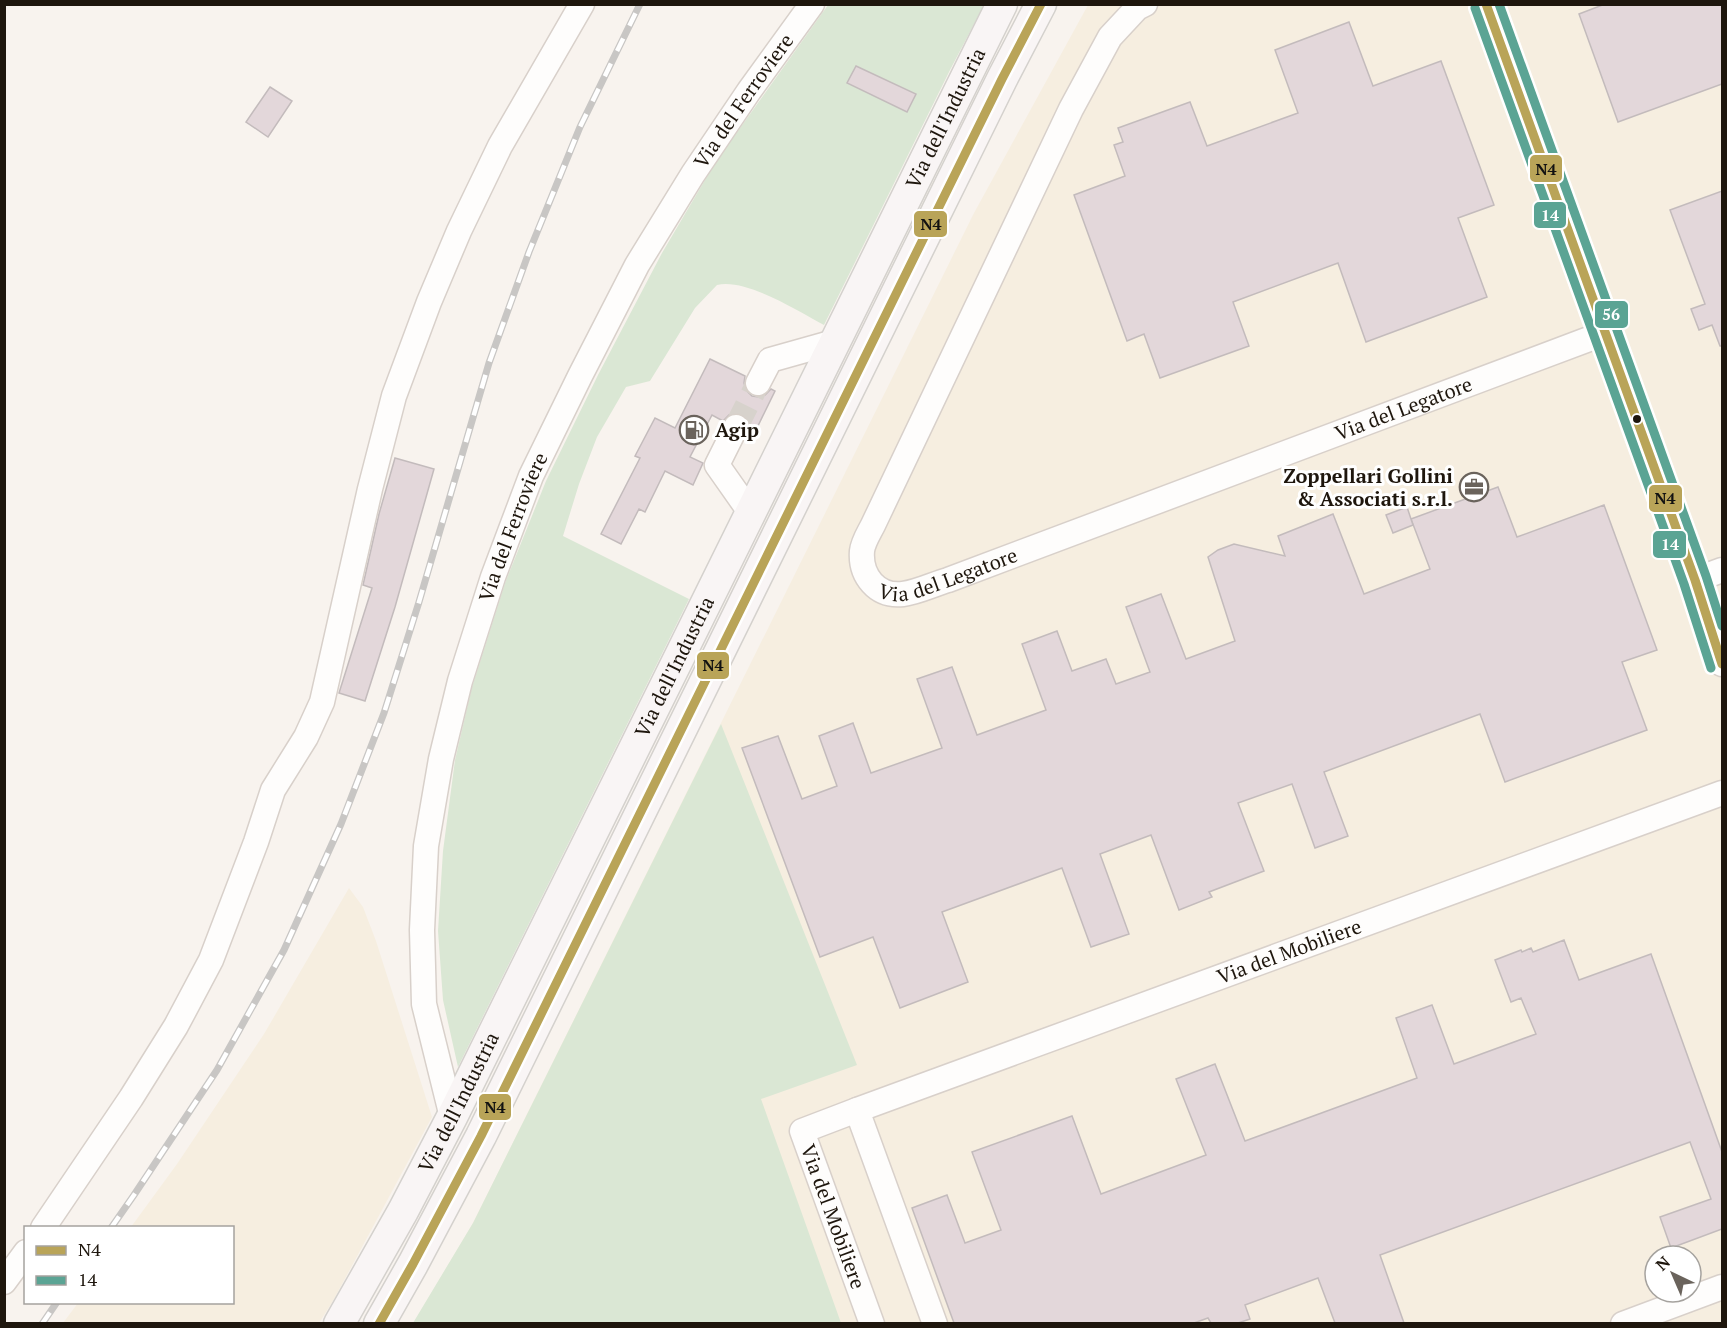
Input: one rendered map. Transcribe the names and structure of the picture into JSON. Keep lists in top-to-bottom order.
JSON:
{
  "streets": {
    "main road": ["Via dell'Industria"],
    "street": ["Via del Ferroviere", "Via del Legatore", "Via del Mobiliere"]
  },
  "crossings": [
    ["Via del Ferroviere", "Via dell'Industria"]
  ],
  "places": {
    "fuel station": ["Agip"],
    "office": ["Zoppellari Gollini & Associati s.r.l."]
  },
  "lines": ["transit line N4", "transit line 56", "transit line 14"],
  "legend": ["N4", "14"],
  "north": "top left"
}
